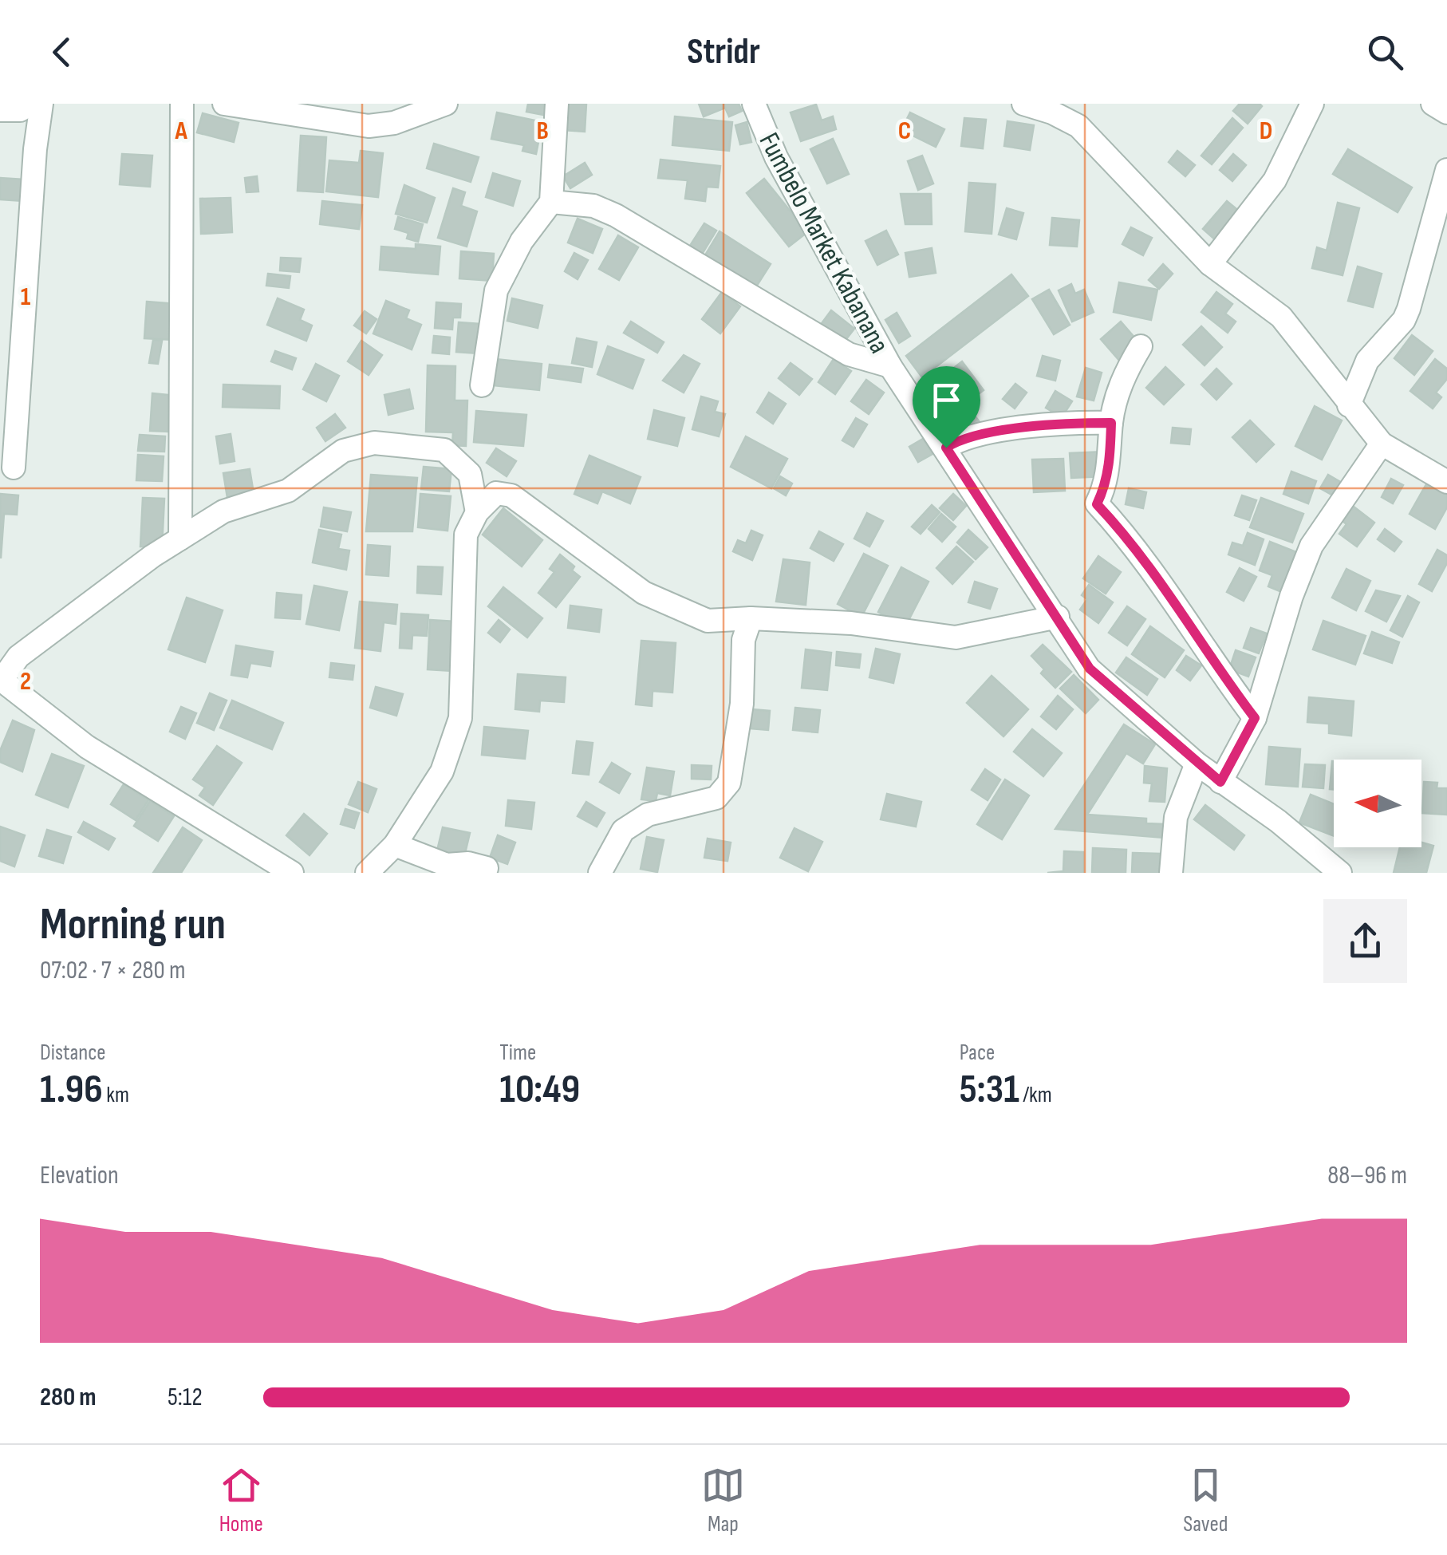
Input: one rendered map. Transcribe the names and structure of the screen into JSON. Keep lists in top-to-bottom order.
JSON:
{
  "streets": {
    "street": ["Fumbelo Market Kabanana"]
  },
  "north": "left",
  "page": {
    "header": "Stridr",
    "heading": ["Morning run", "07:02 · 7 × 280 m"],
    "stats": [
      ["Distance", "1.96 km"],
      ["Time", "10:49"],
      ["Pace", "5:31 /km"]
    ],
    "chart": ["Elevation", "88–96 m"],
    "list": [
      {
        "name": "280 m",
        "note": "5:12"
      }
    ],
    "tabs": ["Home", "Map", "Saved"]
  },
  "grid": {
    "columns": [
      "A",
      "B",
      "C",
      "D"
    ],
    "rows": ["1", "2"]
  }
}
